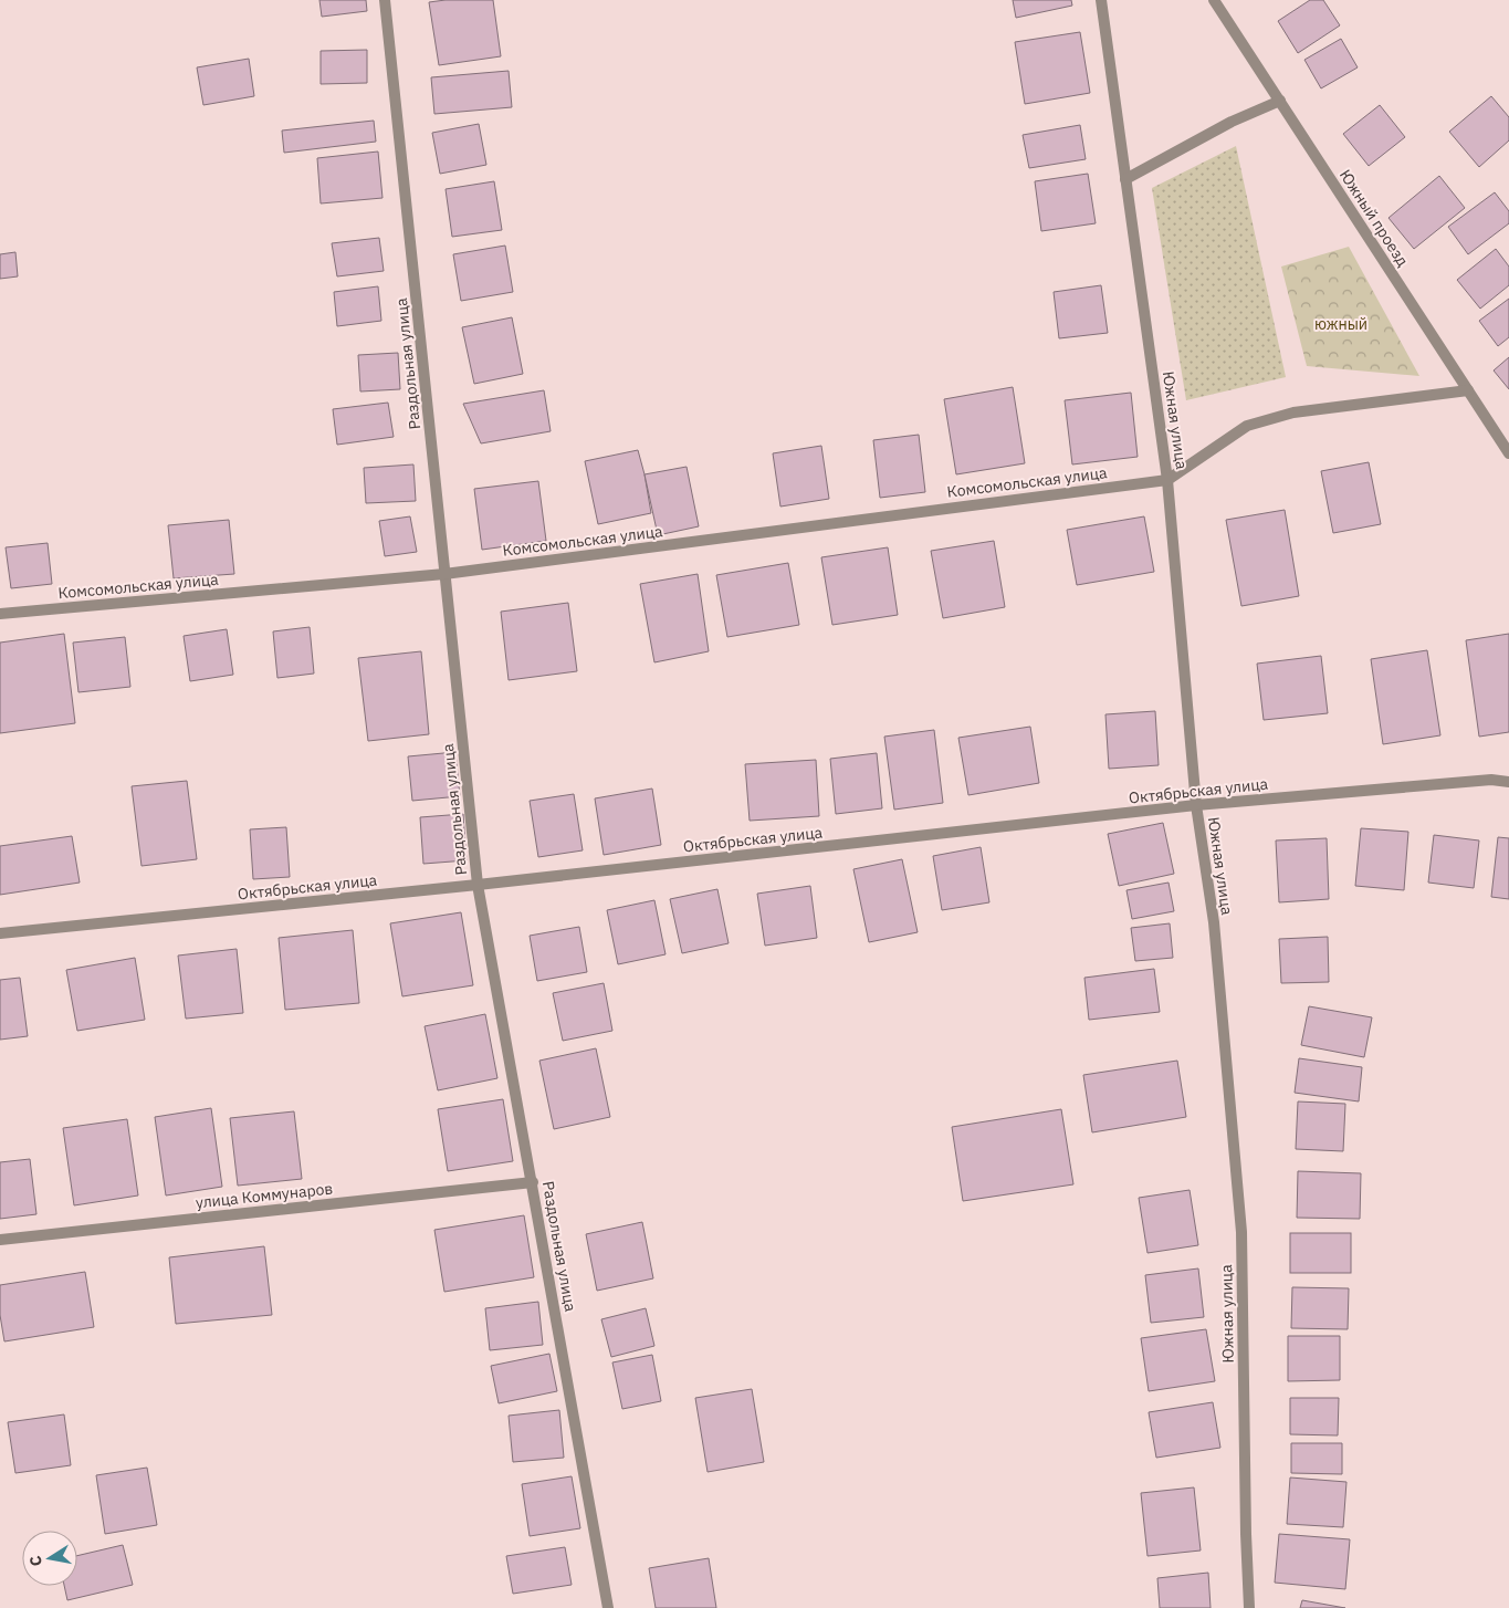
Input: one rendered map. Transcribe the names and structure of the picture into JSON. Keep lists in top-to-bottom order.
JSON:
{
  "streets": {
    "street": [
      "Южный проезд",
      "Раздольная улица",
      "Южная улица",
      "Комсомольская улица",
      "Октябрьская улица",
      "улица Коммунаров"
    ]
  },
  "crossings": [
    ["Раздольная улица", "Комсомольская улица"],
    ["Раздольная улица", "Октябрьская улица"],
    ["Раздольная улица", "улица Коммунаров"],
    ["Южная улица", "Комсомольская улица"],
    ["Южная улица", "Октябрьская улица"]
  ],
  "parks": ["южный"],
  "north": "left"
}
